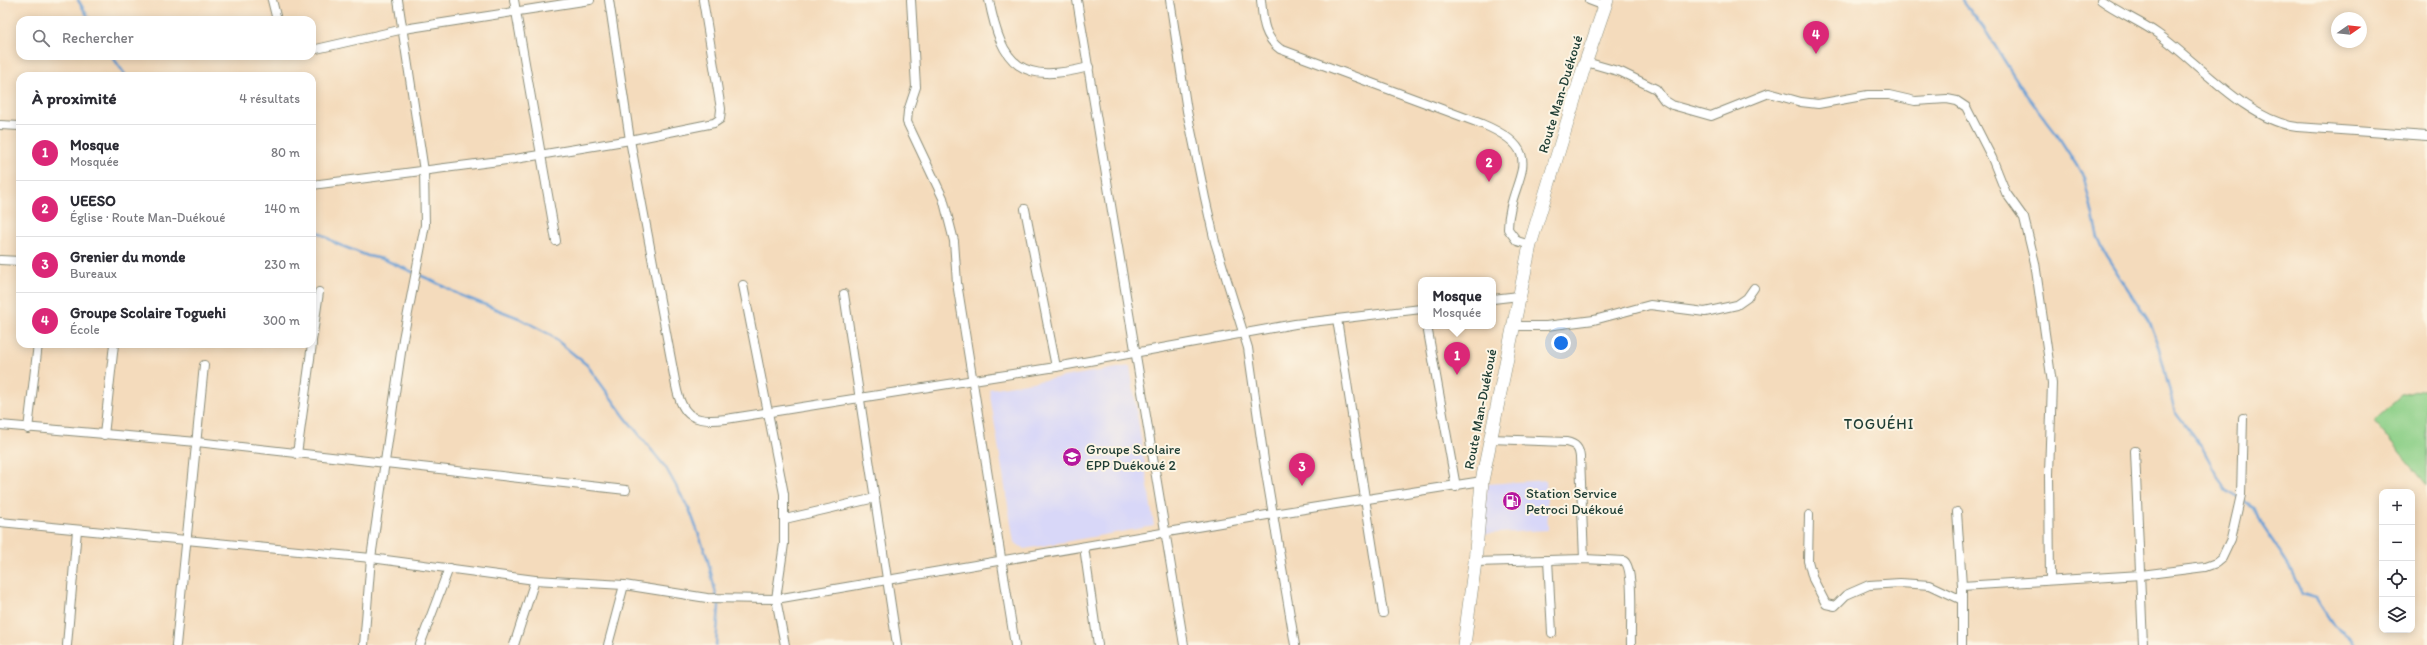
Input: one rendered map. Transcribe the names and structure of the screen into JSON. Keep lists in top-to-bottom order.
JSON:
{
  "streets": {
    "main road": ["Route Man-Duékoué"]
  },
  "districts": ["TOGUÉHI"],
  "places": {
    "school or university": ["Groupe Scolaire EPP Duékoué 2"],
    "fuel station": ["Station Service Petroci Duékoué"]
  },
  "north": "right",
  "page": {
    "search": "Rechercher",
    "pins": [
      "4",
      "2",
      "1",
      "3"
    ],
    "heading": ["À proximité", "4 résultats"],
    "list": [
      {
        "mark": "1",
        "name": "Mosque",
        "note": "Mosquée",
        "value": "80 m"
      },
      {
        "mark": "2",
        "name": "UEESO",
        "note": "Église · Route Man-Duékoué",
        "value": "140 m"
      },
      {
        "mark": "3",
        "name": "Grenier du monde",
        "note": "Bureaux",
        "value": "230 m"
      },
      {
        "mark": "4",
        "name": "Groupe Scolaire Toguehi",
        "note": "École",
        "value": "300 m"
      }
    ],
    "popup": ["Mosque", "Mosquée"],
    "map_buttons": ["+", "−"]
  }
}
